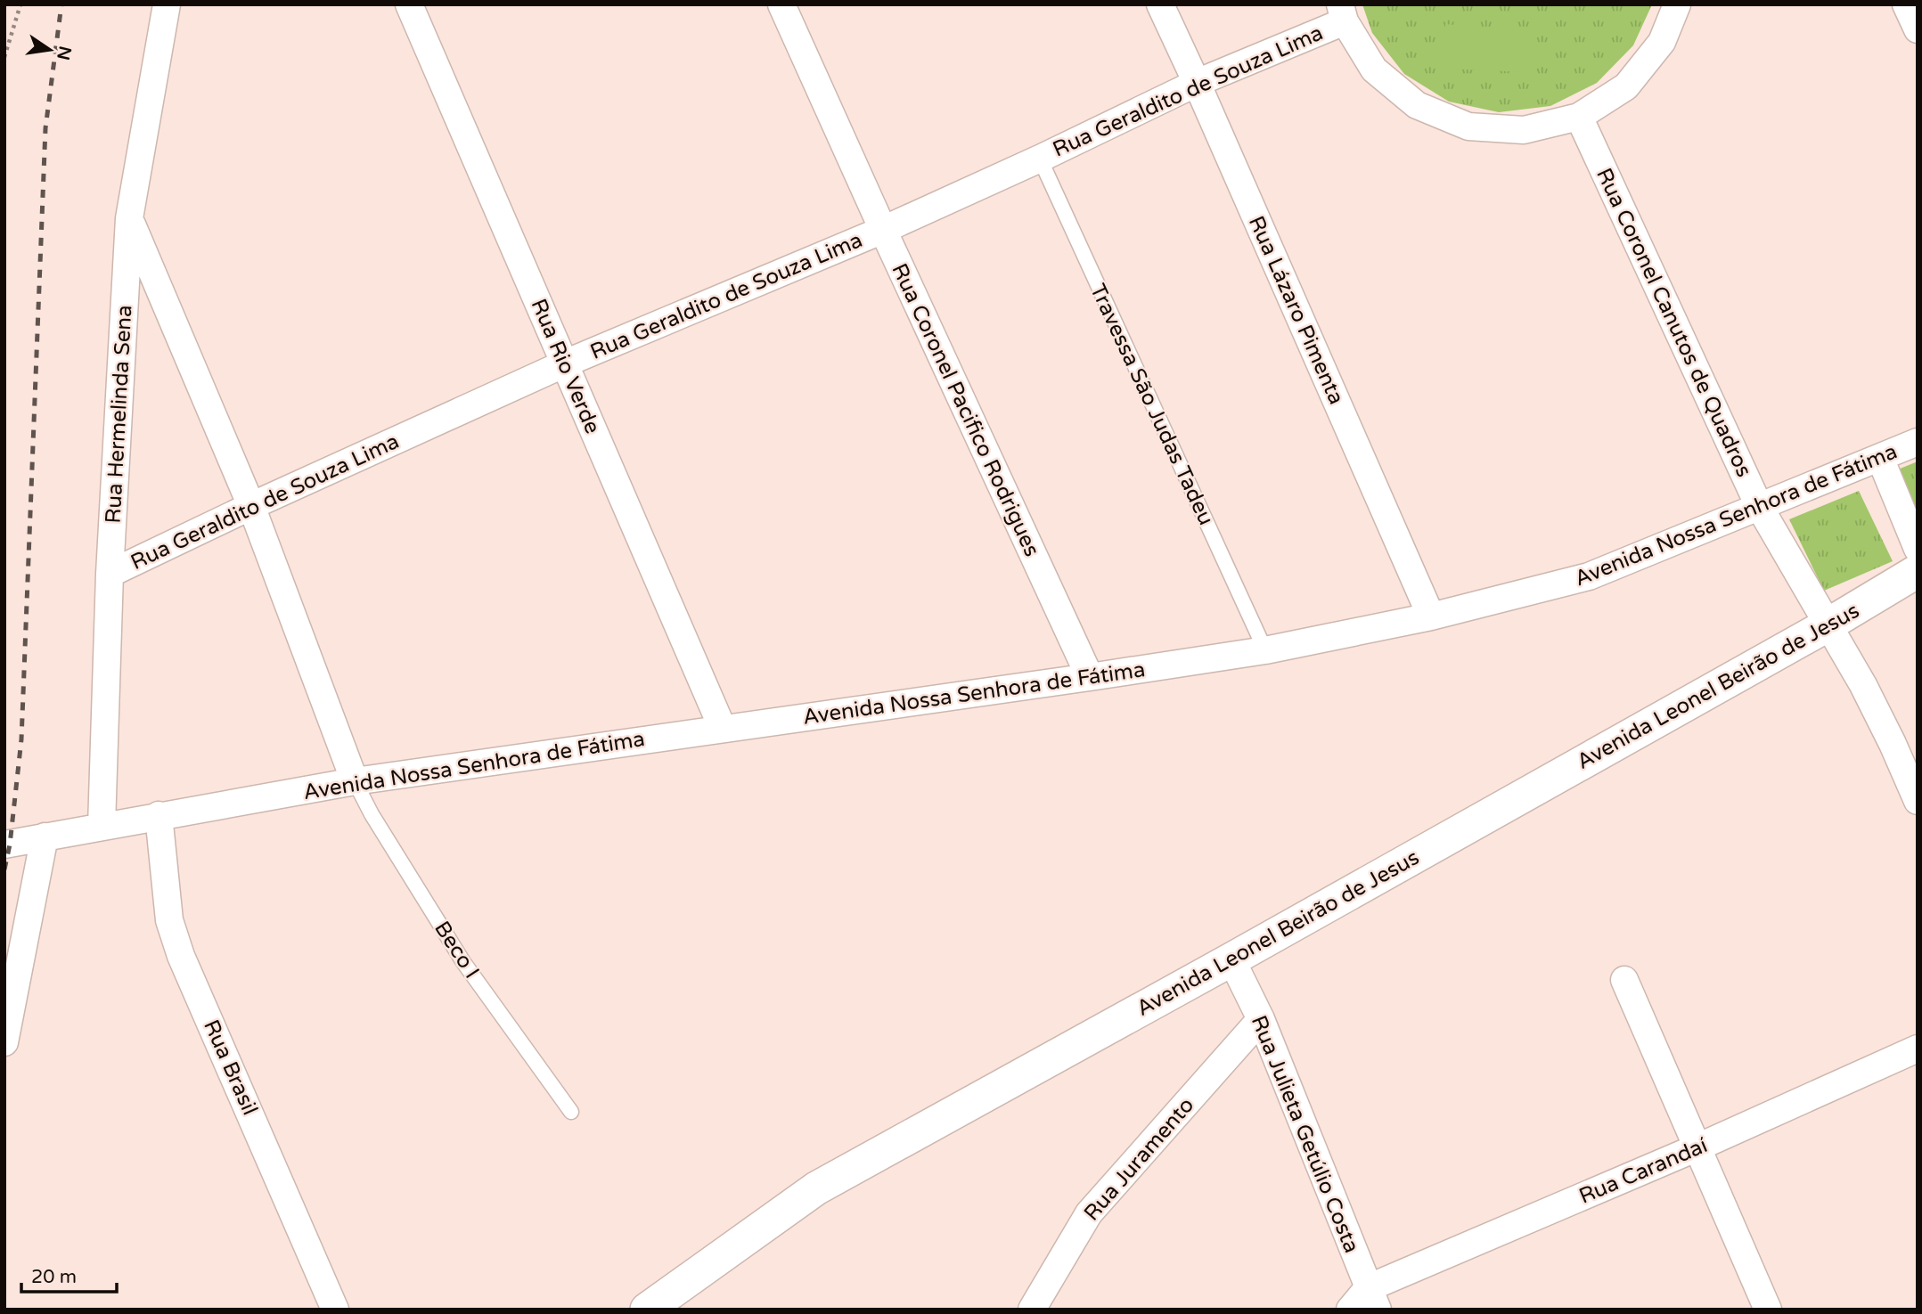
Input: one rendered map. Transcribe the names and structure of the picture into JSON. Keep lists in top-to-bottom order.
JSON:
{
  "streets": {
    "street": [
      "Rua Geraldito de Souza Lima",
      "Rua Lázaro Pimenta",
      "Rua Coronel Canutos de Quadros",
      "Rua Rio Verde",
      "Rua Coronel Pacifico Rodrigues",
      "Rua Hermelinda Sena",
      "Avenida Nossa Senhora de Fátima",
      "Avenida Leonel Beirão de Jesus",
      "Rua Brasil",
      "Rua Julieta Getúlio Costa",
      "Rua Juramento",
      "Rua Carandaí"
    ],
    "lane": ["Travessa São Judas Tadeu", "Beco I"]
  },
  "crossings": [
    ["Rua Geraldito de Souza Lima", "Rua Lázaro Pimenta"],
    ["Rua Geraldito de Souza Lima", "Rua Rio Verde"],
    ["Rua Geraldito de Souza Lima", "Travessa São Judas Tadeu"],
    ["Rua Geraldito de Souza Lima", "Rua Coronel Pacifico Rodrigues"],
    ["Rua Geraldito de Souza Lima", "Rua Hermelinda Sena"],
    ["Rua Lázaro Pimenta", "Avenida Nossa Senhora de Fátima"],
    ["Rua Coronel Canutos de Quadros", "Avenida Nossa Senhora de Fátima"],
    ["Rua Coronel Canutos de Quadros", "Avenida Leonel Beirão de Jesus"],
    ["Rua Rio Verde", "Avenida Nossa Senhora de Fátima"],
    ["Travessa São Judas Tadeu", "Avenida Nossa Senhora de Fátima"],
    ["Rua Coronel Pacifico Rodrigues", "Avenida Nossa Senhora de Fátima"],
    ["Rua Hermelinda Sena", "Avenida Nossa Senhora de Fátima"],
    ["Avenida Nossa Senhora de Fátima", "Beco I"],
    ["Avenida Nossa Senhora de Fátima", "Rua Brasil"],
    ["Avenida Leonel Beirão de Jesus", "Rua Julieta Getúlio Costa"],
    ["Rua Julieta Getúlio Costa", "Rua Juramento"],
    ["Rua Julieta Getúlio Costa", "Rua Carandaí"]
  ],
  "scale_bar": "20 m",
  "north": "right"
}
